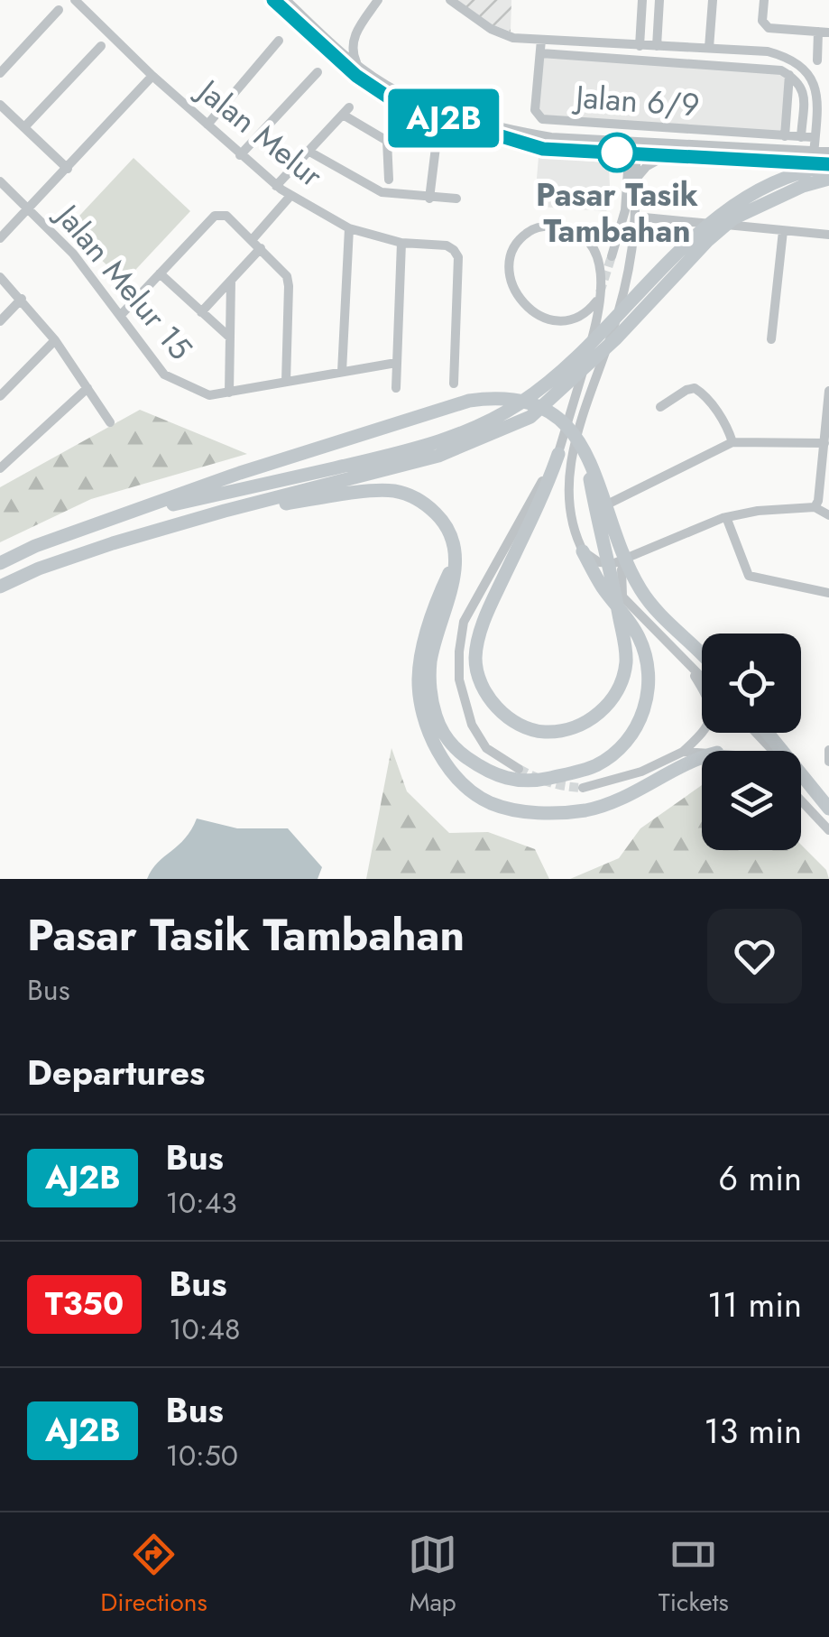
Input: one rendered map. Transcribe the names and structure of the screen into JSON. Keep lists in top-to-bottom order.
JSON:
{
  "streets": {
    "street": ["Jalan 6/9", "Jalan Melur", "Jalan Melur 15"]
  },
  "places": ["Pasar Tasik Tambahan"],
  "lines": ["bus line AJ2B"],
  "page": {
    "on_map": "AJ2B",
    "heading": [
      ["Pasar Tasik Tambahan", "Bus"],
      "Departures"
    ],
    "list": [
      {
        "mark": "AJ2B",
        "name": "Bus",
        "note": "10:43",
        "value": "6 min"
      },
      {
        "mark": "T350",
        "name": "Bus",
        "note": "10:48",
        "value": "11 min"
      },
      {
        "mark": "AJ2B",
        "name": "Bus",
        "note": "10:50",
        "value": "13 min"
      }
    ],
    "tabs": ["Directions", "Map", "Tickets"]
  }
}
